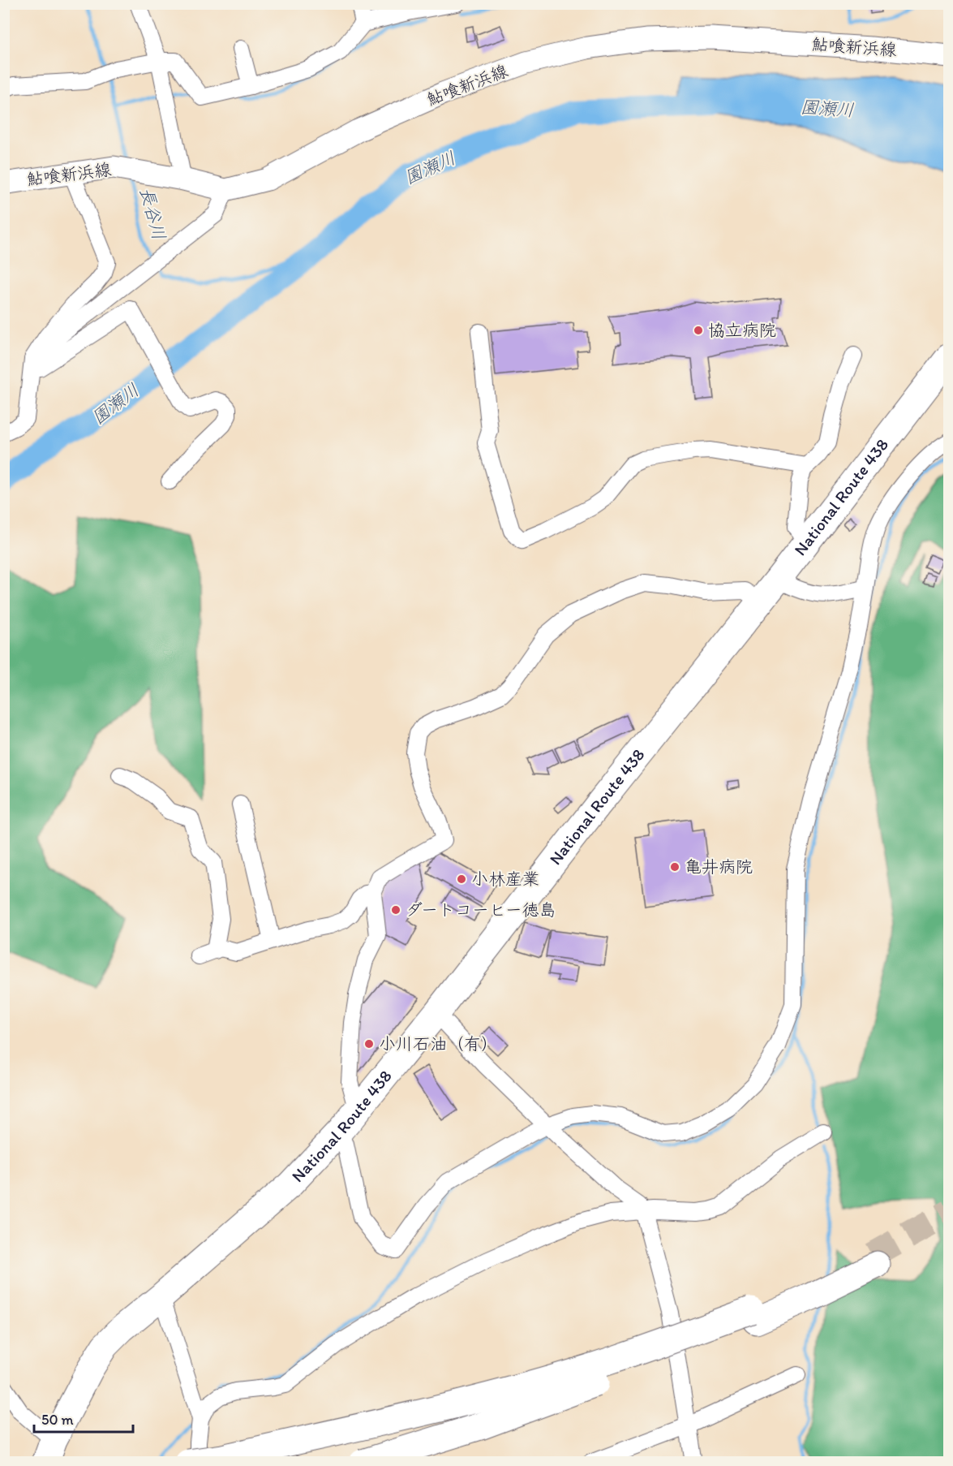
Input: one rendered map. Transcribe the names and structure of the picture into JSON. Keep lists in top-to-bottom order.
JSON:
{
  "streets": {
    "highway": ["National Route 438"],
    "main road": ["鮎喰新浜線"]
  },
  "water": ["園瀬川", "長谷川"],
  "places": [
    "協立病院",
    "亀井病院",
    "小林産業",
    "ダートコーヒー徳島",
    "小川石油（有）"
  ],
  "scale_bar": "50 m"
}
